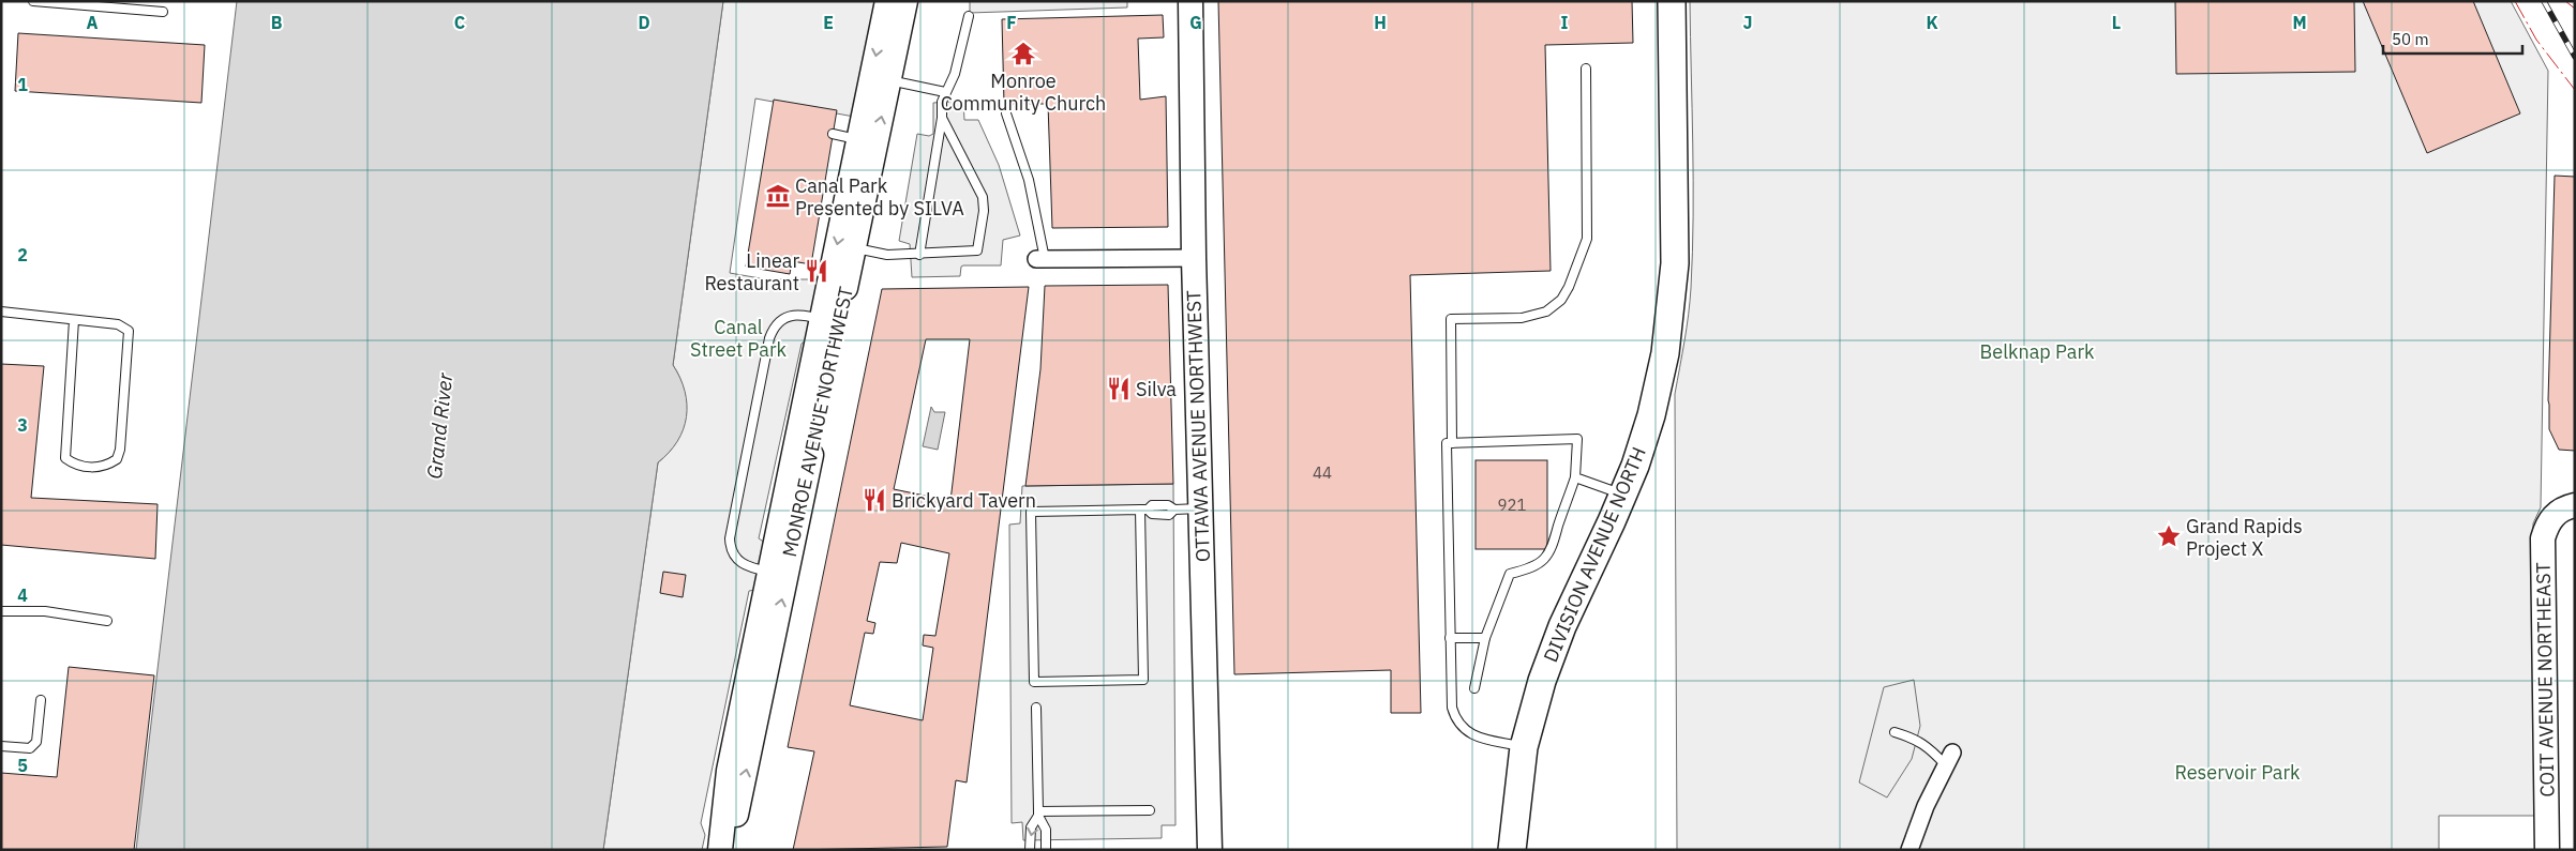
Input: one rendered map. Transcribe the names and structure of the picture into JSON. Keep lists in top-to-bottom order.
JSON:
{
  "streets": {
    "main road": [
      "MONROE AVENUE NORTHWEST",
      "OTTAWA AVENUE NORTHWEST",
      "DIVISION AVENUE NORTH",
      "COIT AVENUE NORTHEAST"
    ]
  },
  "water": ["Grand River"],
  "parks": ["Canal Street Park", "Belknap Park", "Reservoir Park"],
  "places": {
    "temple": ["Monroe Community Church"],
    "museum": ["Canal Park Presented by SILVA"],
    "restaurant": ["Linear Restaurant", "Silva", "Brickyard Tavern"],
    "place": ["Grand Rapids Project X"]
  },
  "house_numbers": ["44", "921"],
  "scale_bar": "50 m",
  "grid": {
    "columns": [
      "A",
      "B",
      "C",
      "D",
      "E",
      "F",
      "G",
      "H",
      "I",
      "J",
      "K",
      "L",
      "M"
    ],
    "rows": [
      "1",
      "2",
      "3",
      "4",
      "5"
    ]
  }
}
